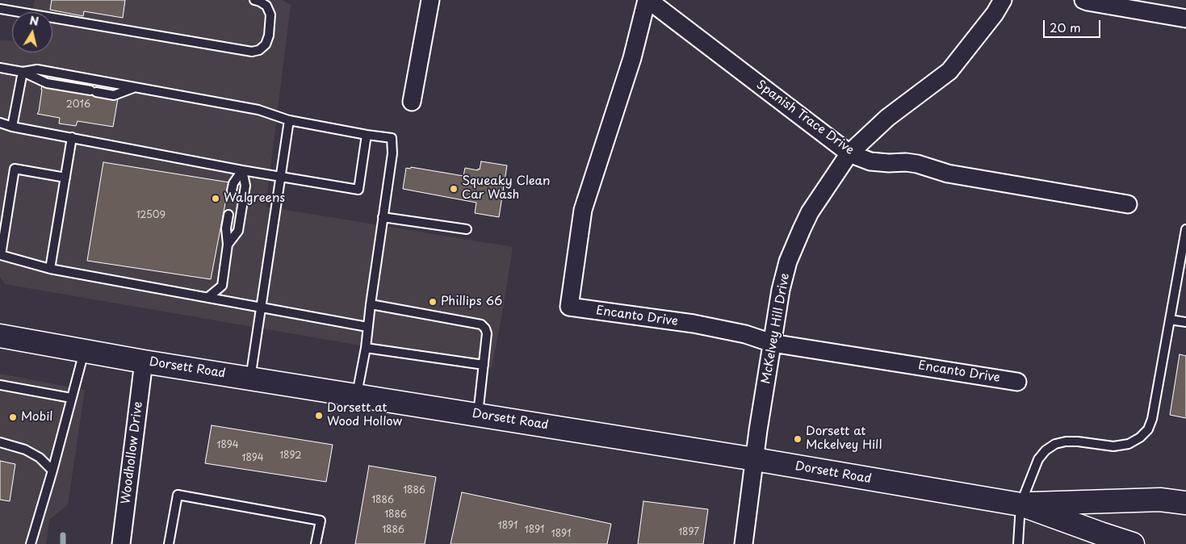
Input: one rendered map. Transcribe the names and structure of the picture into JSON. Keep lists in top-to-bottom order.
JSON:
{
  "streets": {
    "main road": ["Dorsett Road"],
    "street": [
      "Spanish Trace Drive",
      "Encanto Drive",
      "McKelvey Hill Drive",
      "Woodhollow Drive"
    ]
  },
  "crossings": [
    ["Spanish Trace Drive", "Encanto Drive"],
    ["Spanish Trace Drive", "McKelvey Hill Drive"],
    ["Encanto Drive", "McKelvey Hill Drive"],
    ["McKelvey Hill Drive", "Dorsett Road"],
    ["Dorsett Road", "Woodhollow Drive"]
  ],
  "places": [
    "Squeaky Clean Car Wash",
    "Walgreens",
    "Phillips 66",
    "Dorsett at Wood Hollow",
    "Mobil",
    "Dorsett at Mckelvey Hill"
  ],
  "house_numbers": [
    "2016",
    "12509",
    "1894",
    "1892",
    "1894",
    "1886",
    "1886",
    "1886",
    "1891",
    "1886",
    "1891",
    "1897",
    "1891"
  ],
  "scale_bar": "20 m",
  "north": "top"
}
